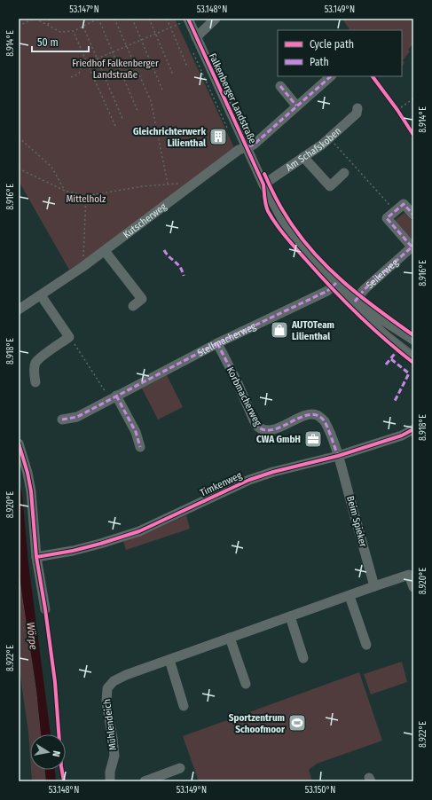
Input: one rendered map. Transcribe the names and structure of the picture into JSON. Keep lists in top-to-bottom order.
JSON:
{
  "streets": {
    "street": [
      "Falkenberger Landstraße",
      "Am Schafskoben",
      "Kutscherweg",
      "Seilerweg",
      "Stellmacherweg",
      "Korbmacherweg",
      "Timkenweg",
      "Beim Spieker",
      "Mühlendeich"
    ]
  },
  "crossings": [
    ["Falkenberger Landstraße", "Am Schafskoben"],
    ["Falkenberger Landstraße", "Kutscherweg"],
    ["Falkenberger Landstraße", "Seilerweg"],
    ["Falkenberger Landstraße", "Stellmacherweg"],
    ["Stellmacherweg", "Korbmacherweg"],
    ["Korbmacherweg", "Timkenweg"],
    ["Korbmacherweg", "Beim Spieker"],
    ["Timkenweg", "Beim Spieker"]
  ],
  "water": ["Wörpe"],
  "parks": ["Friedhof Falkenberger Landstraße", "Mittelholz"],
  "places": {
    "building": ["Gleichrichterwerk Lilienthal"],
    "shop": ["AUTOTeam Lilienthal"],
    "office": ["CWA GmbH"],
    "sports": ["Sportzentrum Schoofmoor"]
  },
  "legend": ["Cycle path", "Path"],
  "scale_bar": "50 m",
  "north": "right",
  "coordinates": [
    "53.147°N",
    "53.148°N",
    "53.149°N",
    "8.914°E",
    "8.916°E",
    "8.918°E",
    "8.920°E",
    "8.922°E",
    "53.150°N"
  ]
}
